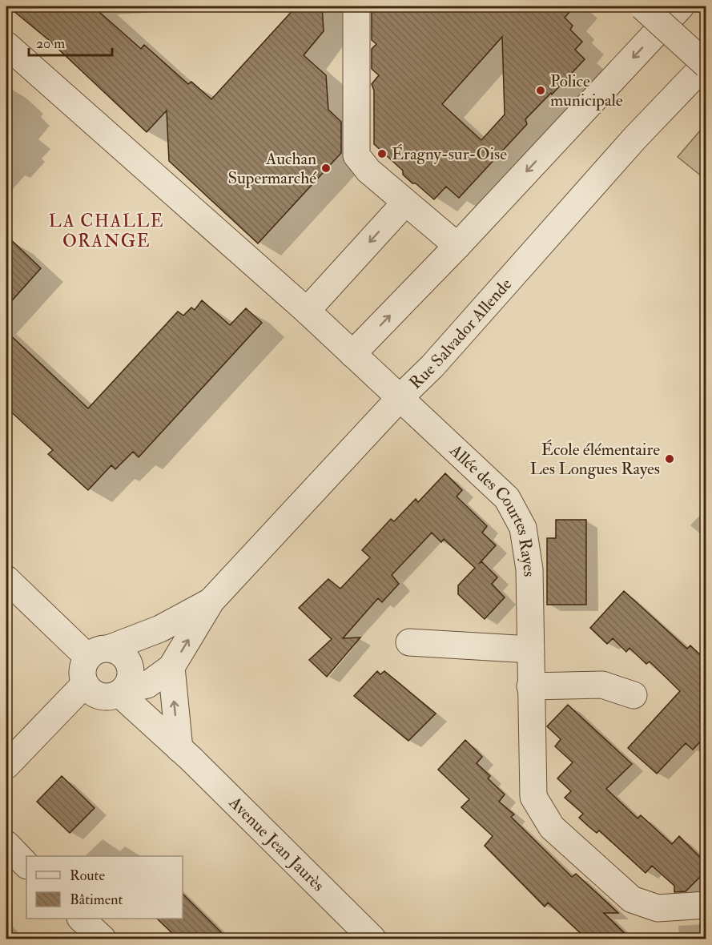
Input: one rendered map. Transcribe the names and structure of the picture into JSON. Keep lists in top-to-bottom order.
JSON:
{
  "streets": {
    "street": ["Rue Salvador Allende", "Allée des Courtes Rayes", "Avenue Jean Jaurès"]
  },
  "crossings": [
    ["Rue Salvador Allende", "Allée des Courtes Rayes"],
    ["Rue Salvador Allende", "Avenue Jean Jaurès"]
  ],
  "districts": ["LA CHALLE ORANGE"],
  "places": [
    "Police municipale",
    "Éragny-sur-Oise",
    "Auchan Supermarché",
    "École élémentaire Les Longues Rayes"
  ],
  "legend": ["Route", "Bâtiment"],
  "scale_bar": "20 m"
}
